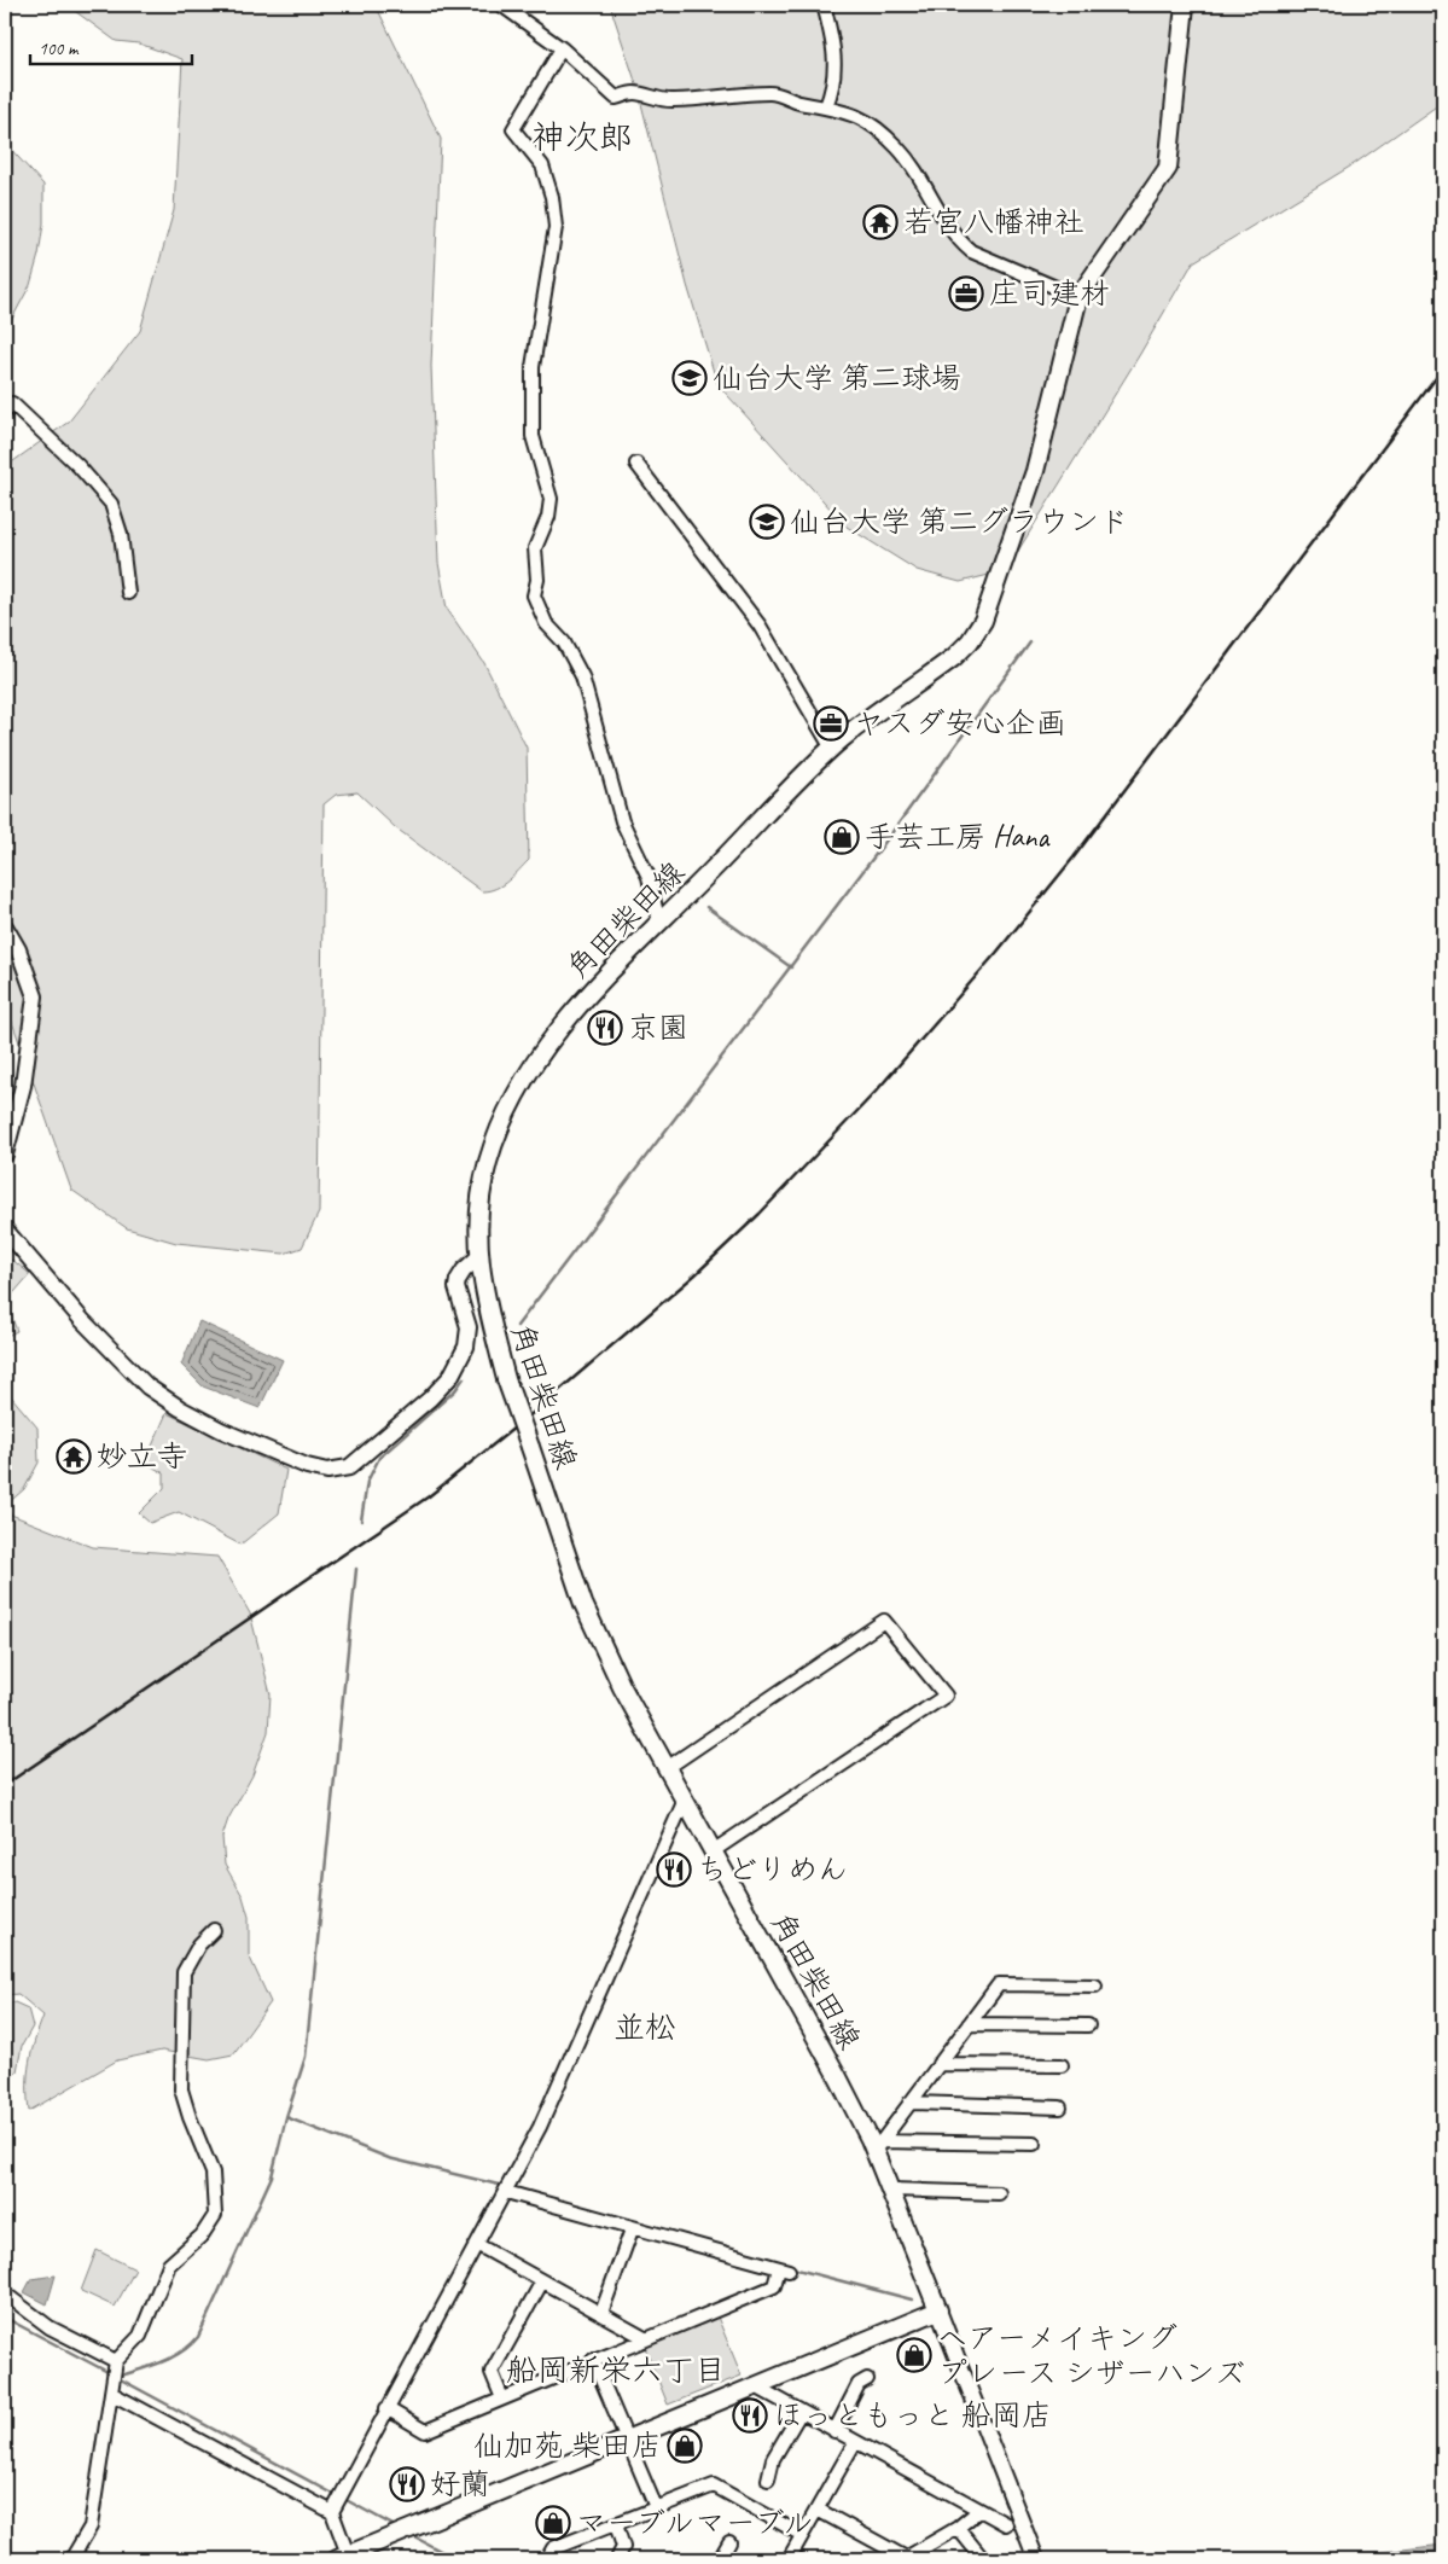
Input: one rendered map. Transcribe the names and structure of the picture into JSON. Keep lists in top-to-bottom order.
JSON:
{
  "streets": {
    "main road": ["角田柴田線"]
  },
  "districts": ["神次郎", "並松", "船岡新栄六丁目"],
  "places": {
    "temple": ["若宮八幡神社", "妙立寺"],
    "office": ["庄司建材", "ヤスダ安心企画"],
    "school or university": ["仙台大学 第二球場", "仙台大学 第二グラウンド"],
    "shop": [
      "手芸工房 Hana",
      "ヘアーメイキング プレース シザーハンズ",
      "仙加苑 柴田店",
      "マーブルマーブル"
    ],
    "restaurant": [
      "京園",
      "ちどりめん",
      "ほっともっと 船岡店",
      "好蘭"
    ]
  },
  "scale_bar": "100 m"
}
